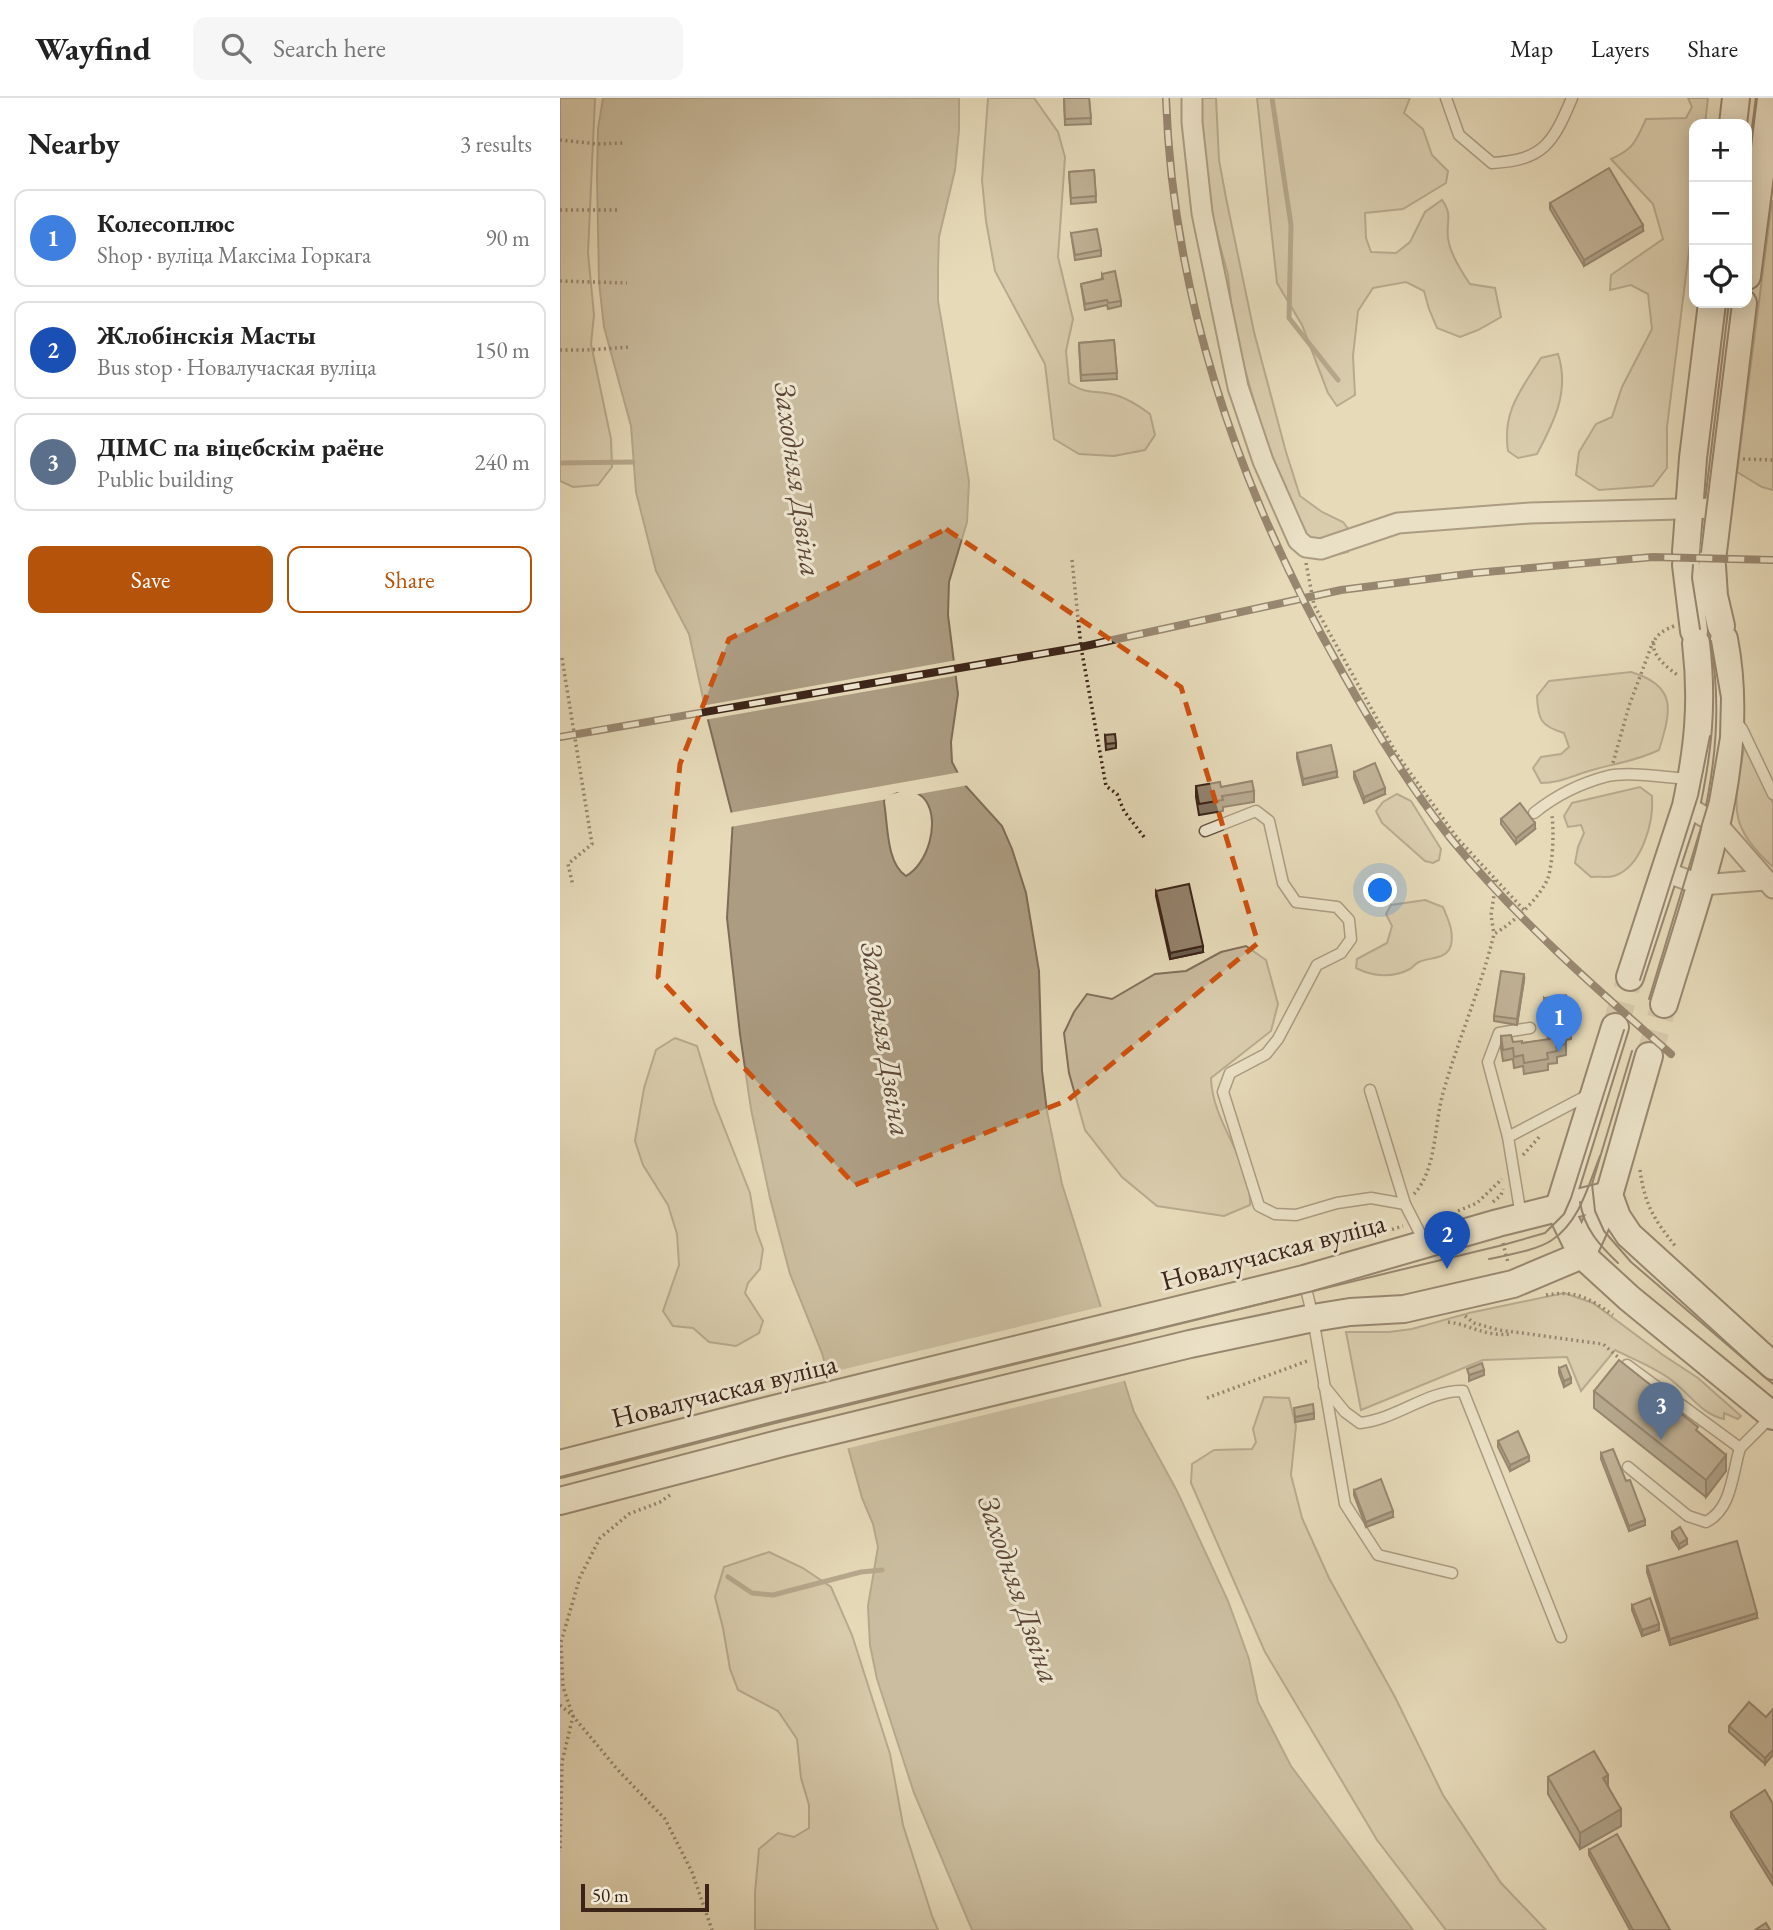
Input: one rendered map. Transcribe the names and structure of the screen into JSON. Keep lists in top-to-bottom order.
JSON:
{
  "streets": {
    "main road": ["Новалучаская вуліца"]
  },
  "water": ["Заходняя Дзвіна"],
  "scale_bar": "50 m",
  "page": {
    "header": "Wayfind",
    "search": "Search here",
    "nav": ["Map", "Layers", "Share"],
    "heading": ["Nearby", "3 results"],
    "map_buttons": ["+", "−"],
    "list": [
      {
        "mark": "1",
        "name": "Колесоплюс",
        "note": "Shop · вуліца Максіма Горкага",
        "value": "90 m"
      },
      {
        "mark": "2",
        "name": "Жлобінскія Масты",
        "note": "Bus stop · Новалучаская вуліца",
        "value": "150 m"
      },
      {
        "mark": "3",
        "name": "ДІМС па віцебскім раёне",
        "note": "Public building",
        "value": "240 m"
      }
    ],
    "buttons": ["Save", "Share"],
    "pins": ["1", "2", "3"],
    "scale": "50 m"
  }
}
